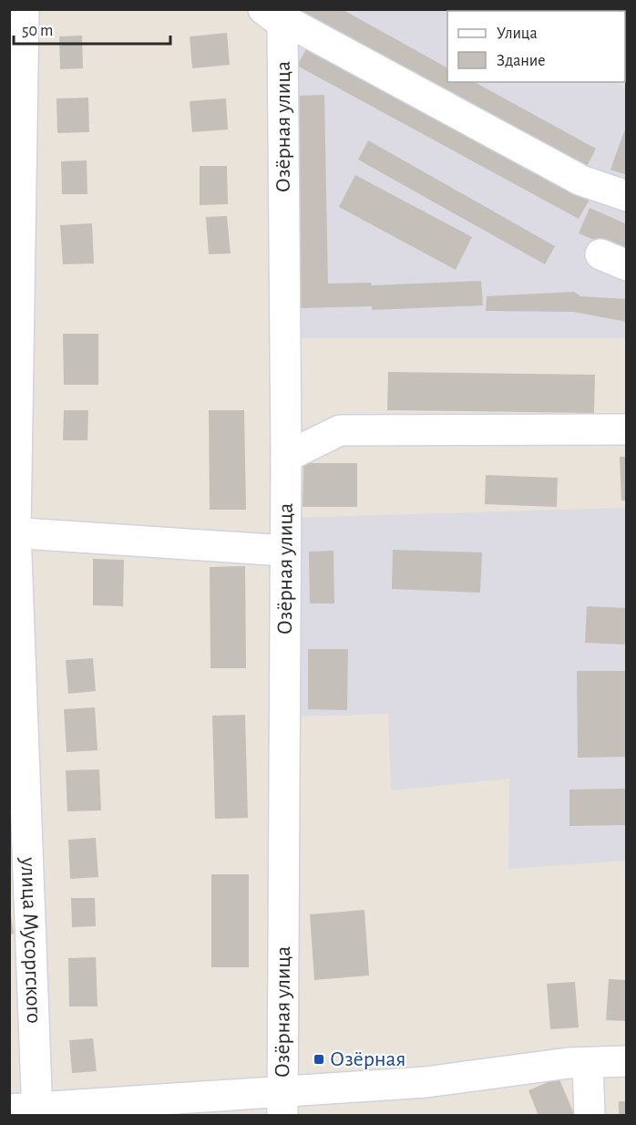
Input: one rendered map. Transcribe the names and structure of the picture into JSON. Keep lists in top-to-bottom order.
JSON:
{
  "streets": {
    "street": ["Озёрная улица", "улица Мусоргского"]
  },
  "places": {
    "transit": ["Озёрная"]
  },
  "legend": ["Улица", "Здание"],
  "scale_bar": "50 m"
}
